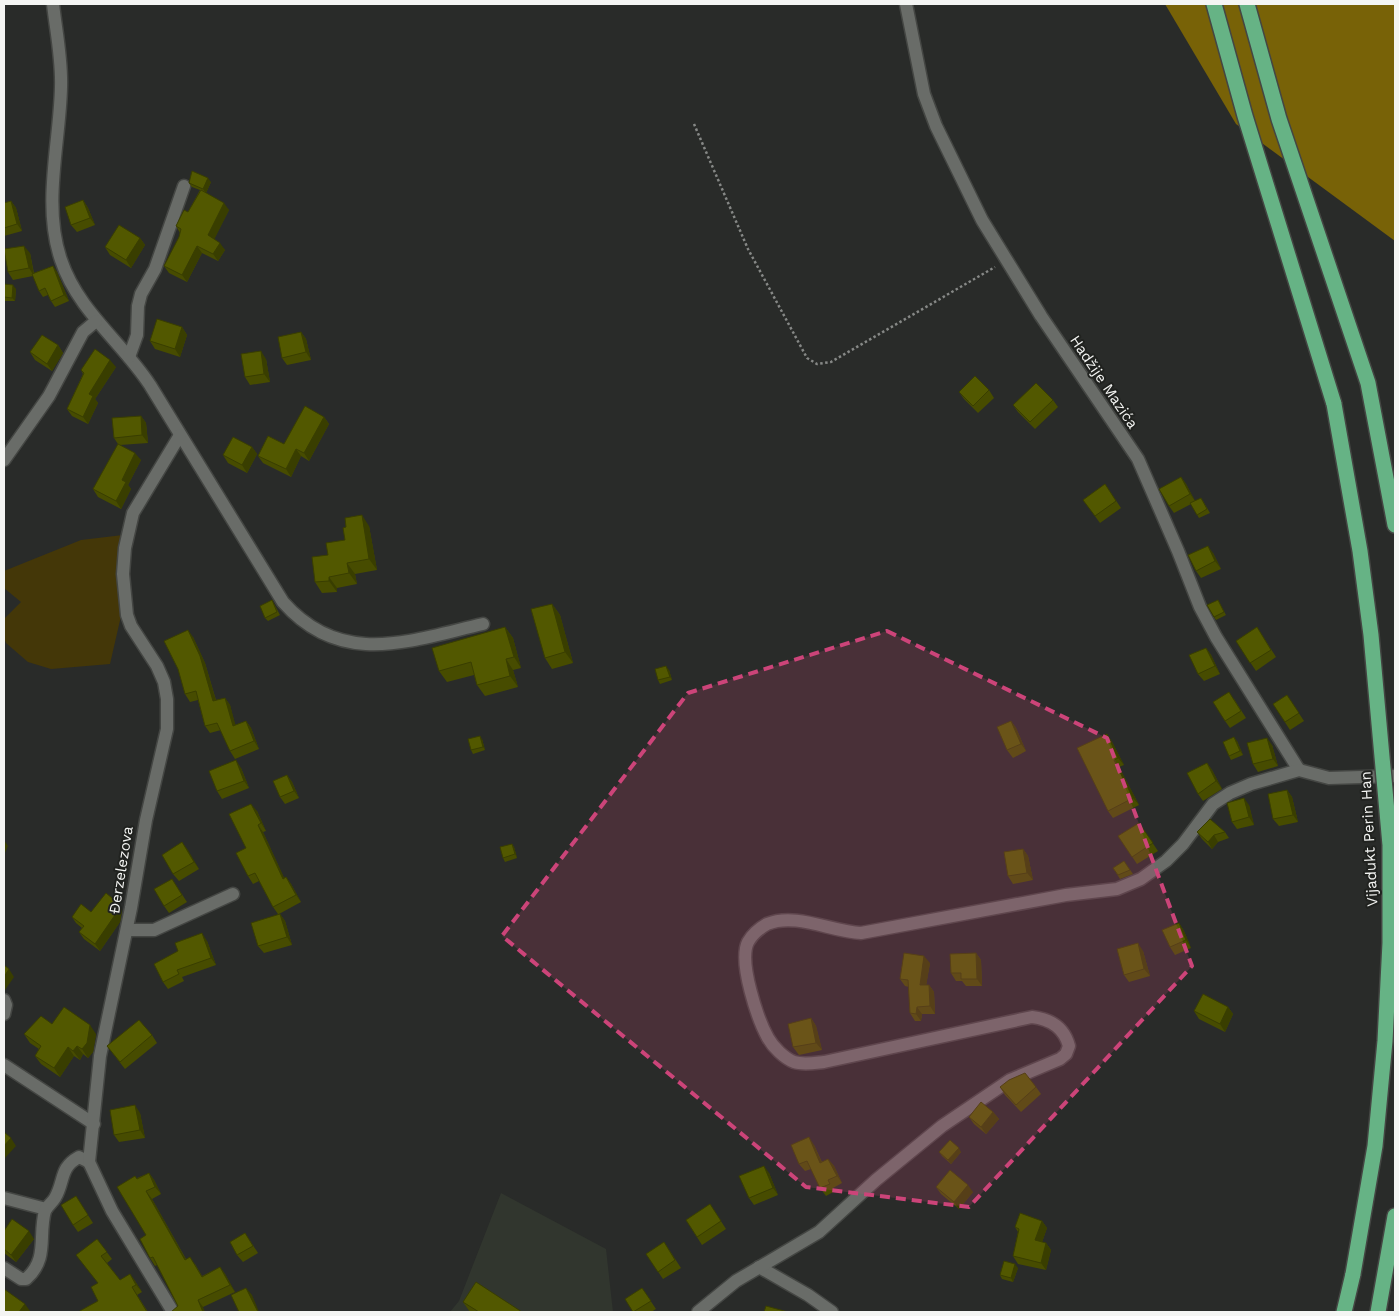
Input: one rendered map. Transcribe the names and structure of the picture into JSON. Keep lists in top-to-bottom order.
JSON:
{
  "streets": {
    "highway": ["Vijadukt Perin Han"],
    "street": ["Hadžije Mazića", "Đerzelezova"]
  }
}
